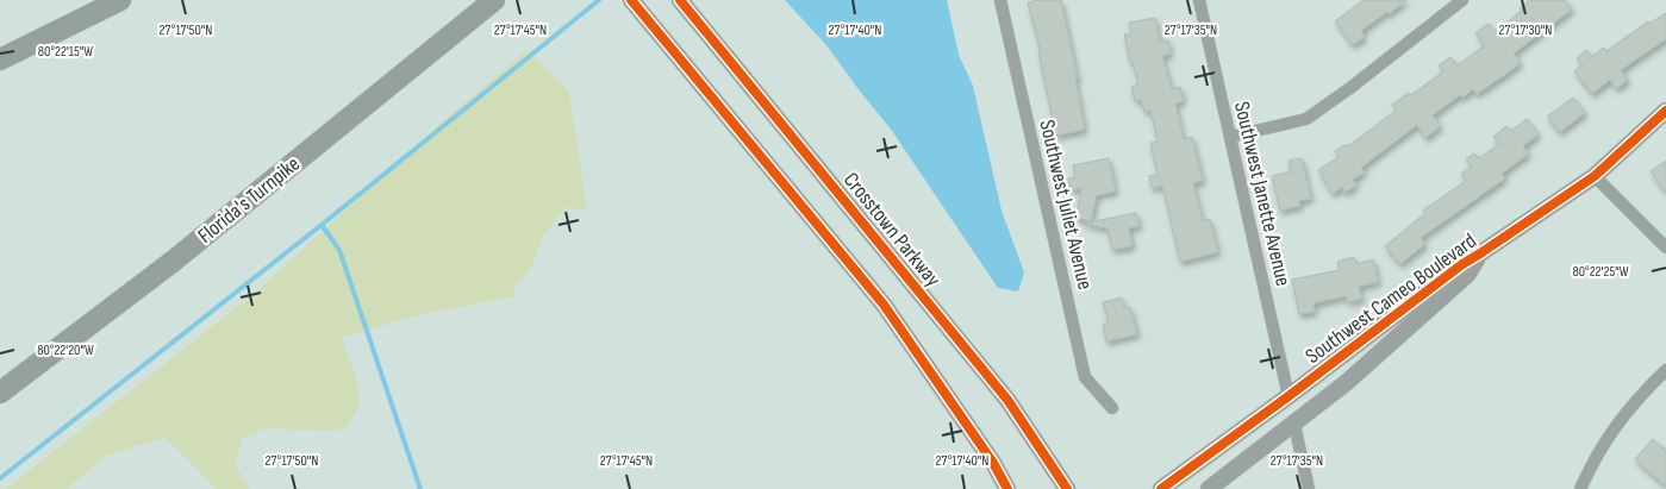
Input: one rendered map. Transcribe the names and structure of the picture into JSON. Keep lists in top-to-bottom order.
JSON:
{
  "streets": {
    "highway": ["Florida's Turnpike"],
    "main road": ["Crosstown Parkway", "Southwest Cameo Boulevard"],
    "street": ["Southwest Janette Avenue", "Southwest Juliet Avenue"]
  },
  "crossings": [
    ["Southwest Janette Avenue", "Southwest Cameo Boulevard"]
  ],
  "coordinates": [
    "27°17'50\"N",
    "27°17'45\"N",
    "27°17'40\"N",
    "27°17'35\"N",
    "27°17'30\"N",
    "80°22'15\"W",
    "80°22'25\"W",
    "80°22'20\"W"
  ]
}
